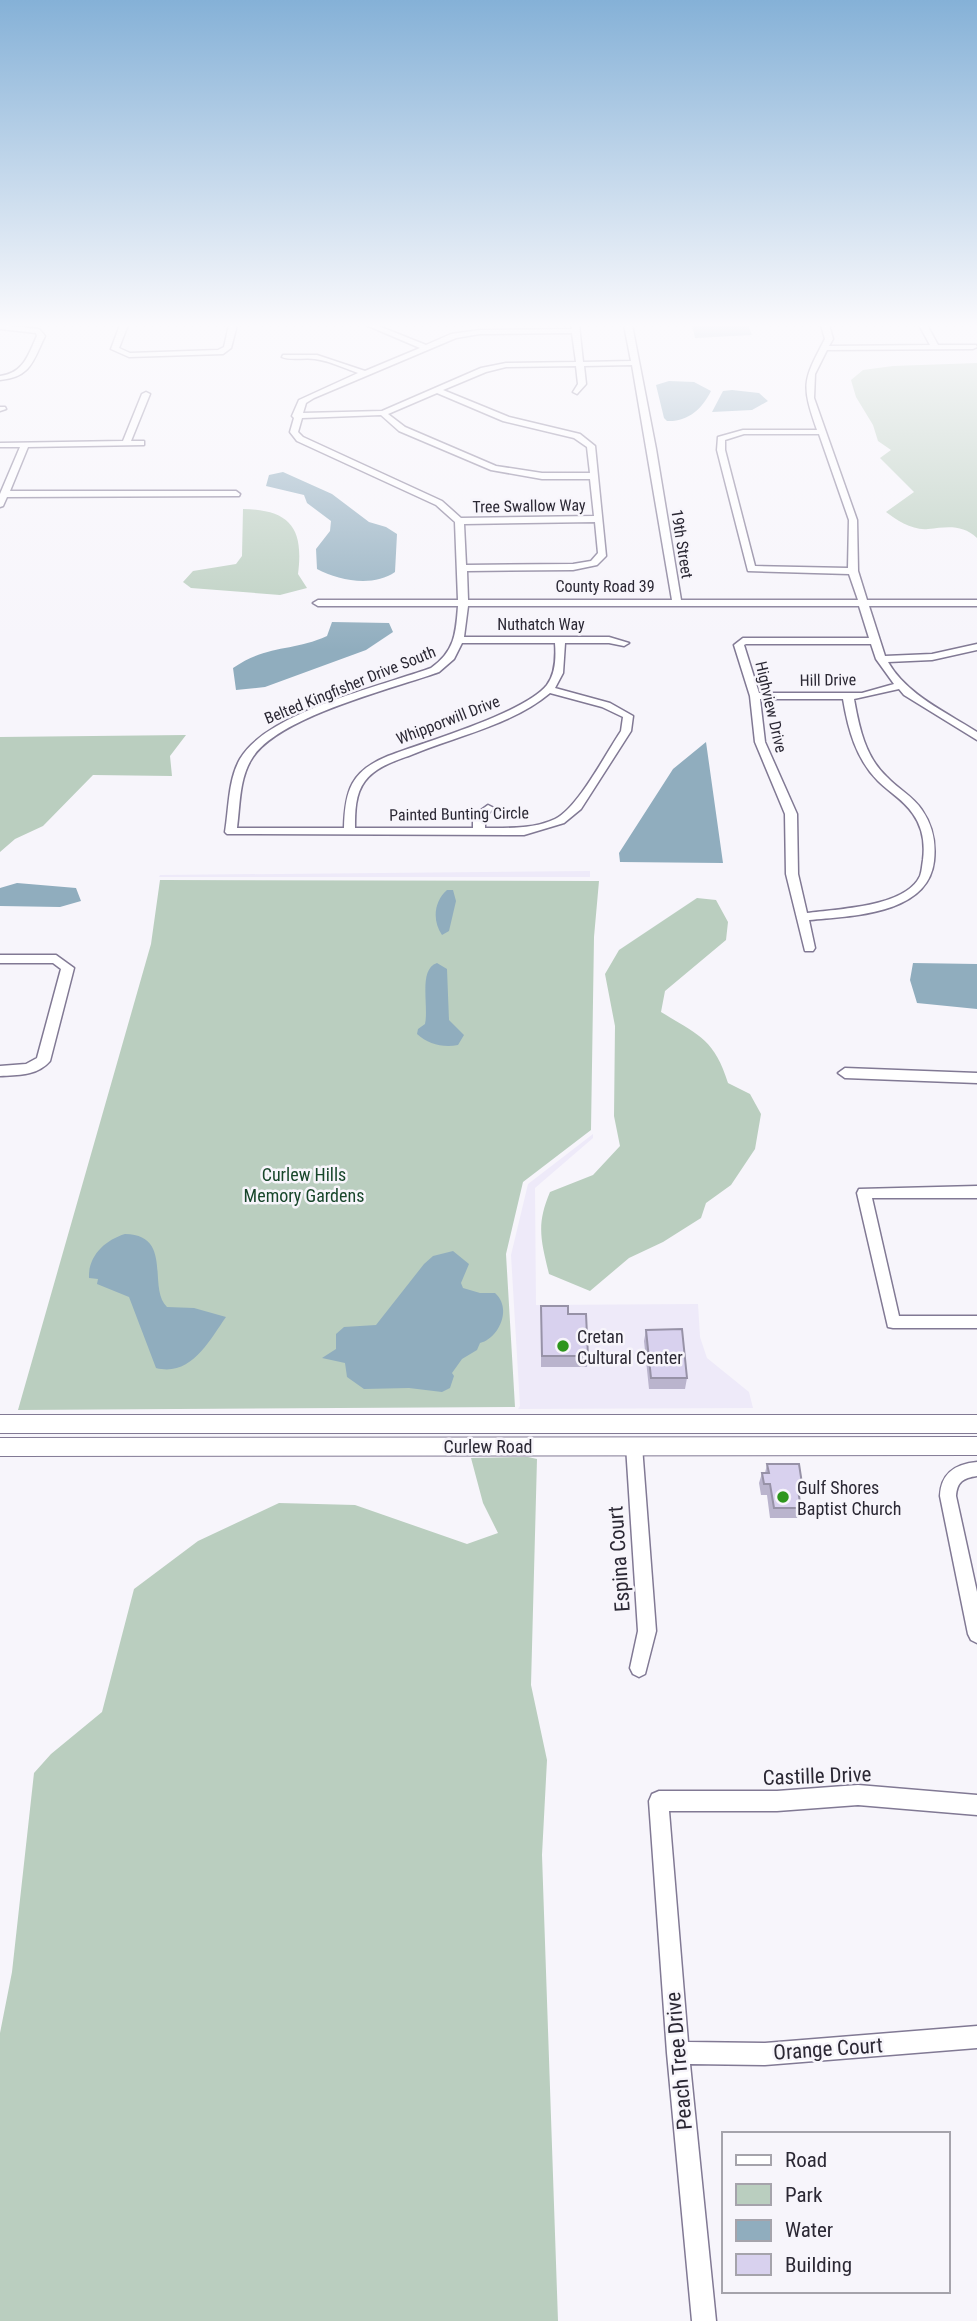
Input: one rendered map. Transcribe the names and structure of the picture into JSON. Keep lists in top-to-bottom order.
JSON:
{
  "streets": {
    "main road": ["Curlew Road"],
    "street": [
      "Tree Swallow Way",
      "19th Street",
      "County Road 39",
      "Nuthatch Way",
      "Hill Drive",
      "Belted Kingfisher Drive South",
      "Highview Drive",
      "Whipporwill Drive",
      "Painted Bunting Circle",
      "Espina Court",
      "Castille Drive",
      "Orange Court",
      "Peach Tree Drive"
    ]
  },
  "crossings": [
    ["19th Street", "County Road 39"],
    ["Nuthatch Way", "Belted Kingfisher Drive South"],
    ["Hill Drive", "Highview Drive"],
    ["Belted Kingfisher Drive South", "Painted Bunting Circle"],
    ["Whipporwill Drive", "Painted Bunting Circle"],
    ["Curlew Road", "Espina Court"],
    ["Castille Drive", "Peach Tree Drive"],
    ["Orange Court", "Peach Tree Drive"]
  ],
  "parks": ["Curlew Hills Memory Gardens"],
  "places": ["Cretan Cultural Center", "Gulf Shores Baptist Church"],
  "legend": [
    "Road",
    "Park",
    "Water",
    "Building"
  ]
}
